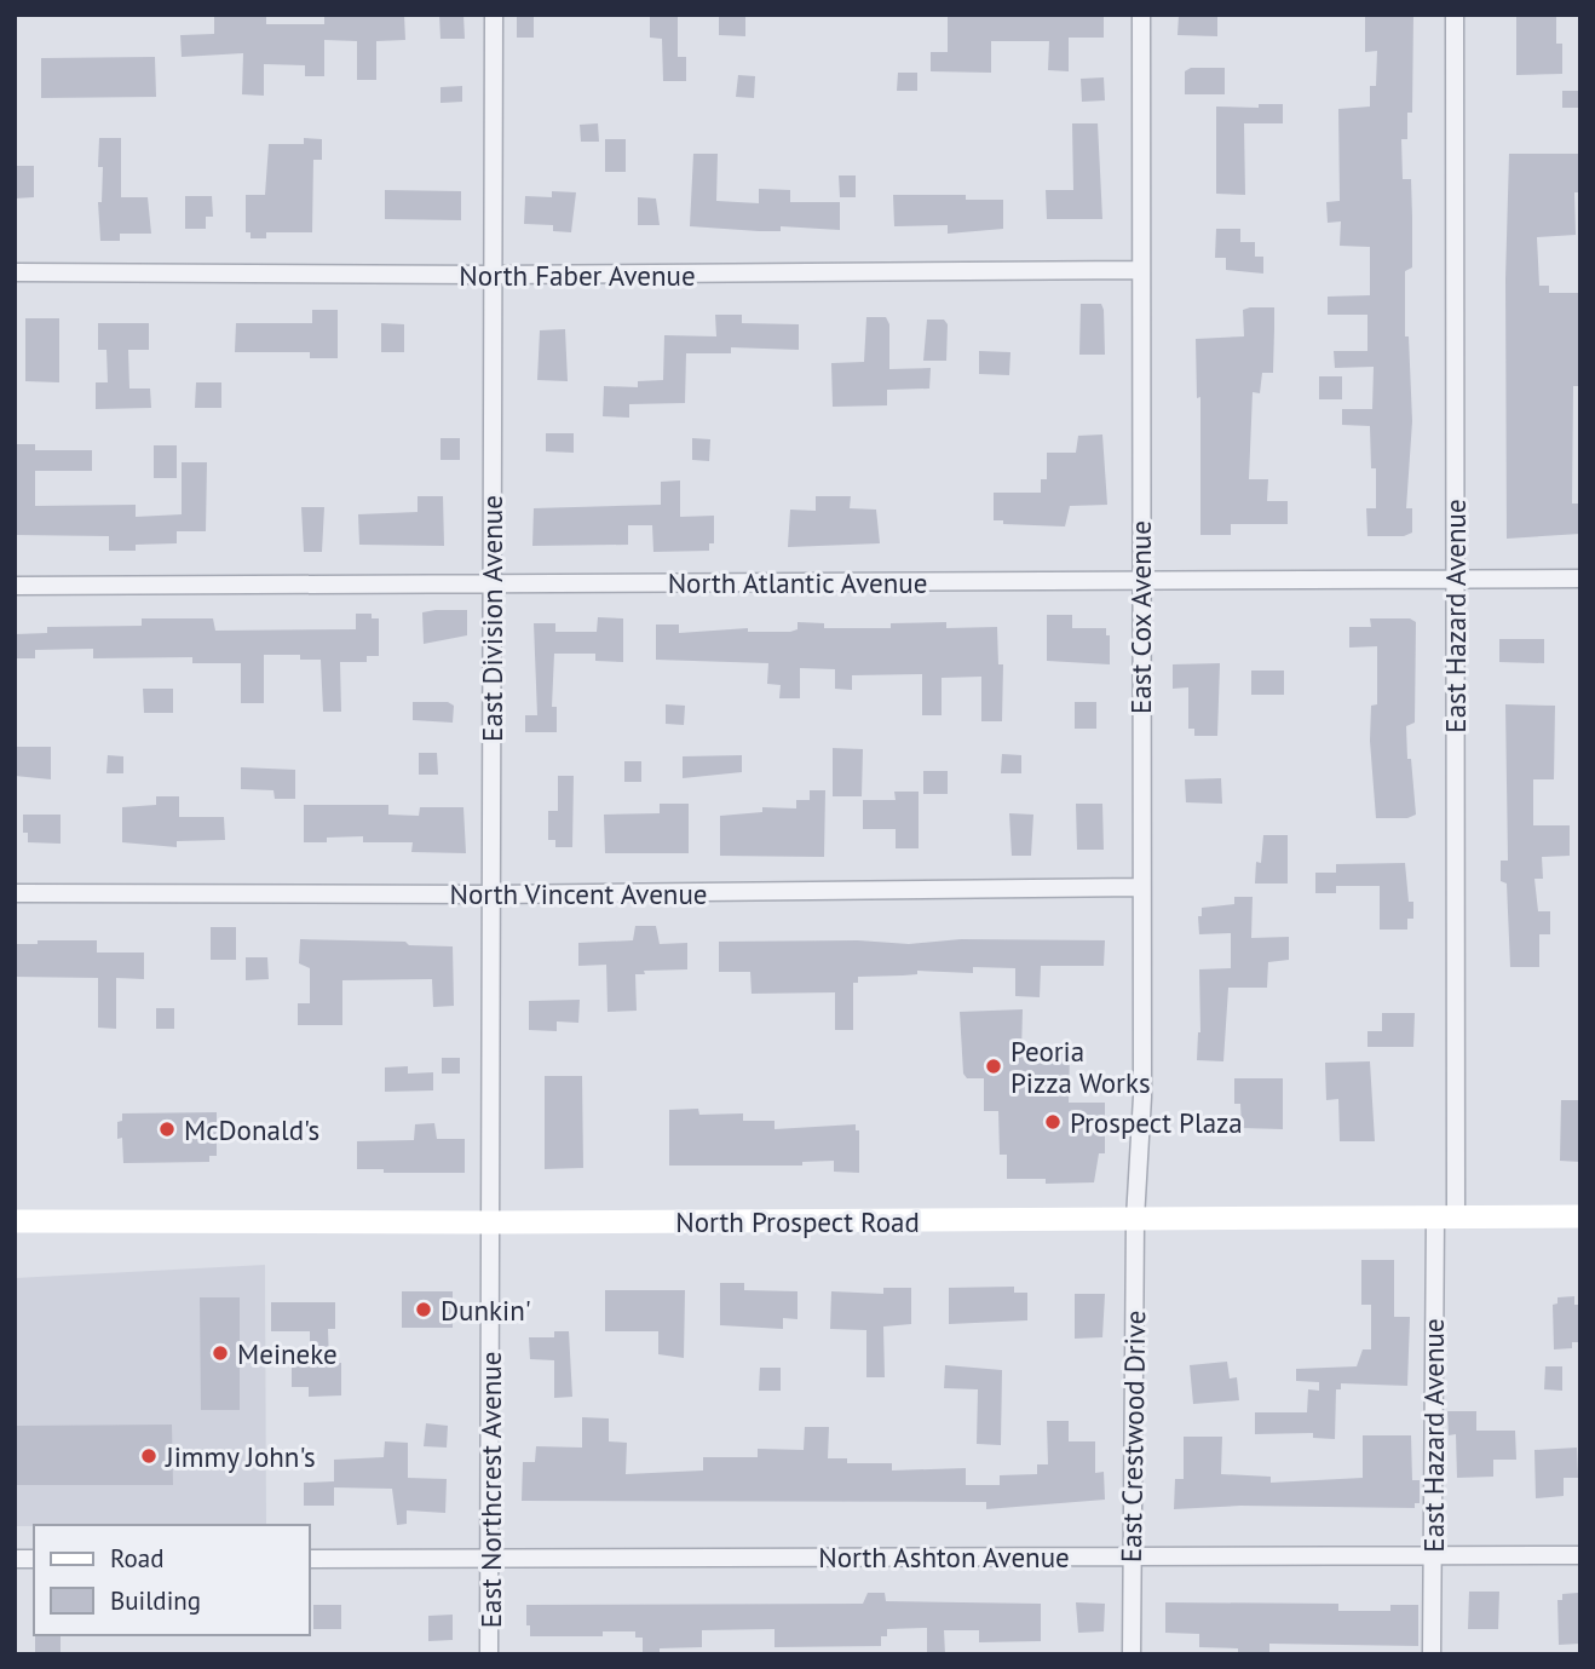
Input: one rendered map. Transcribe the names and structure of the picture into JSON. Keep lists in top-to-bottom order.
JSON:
{
  "streets": {
    "main road": ["North Prospect Road"],
    "street": [
      "North Faber Avenue",
      "North Atlantic Avenue",
      "East Hazard Avenue",
      "East Cox Avenue",
      "East Division Avenue",
      "North Vincent Avenue",
      "East Crestwood Drive",
      "East Northcrest Avenue",
      "North Ashton Avenue"
    ]
  },
  "crossings": [
    ["North Faber Avenue", "East Cox Avenue"],
    ["North Faber Avenue", "East Division Avenue"],
    ["North Atlantic Avenue", "East Hazard Avenue"],
    ["North Atlantic Avenue", "East Cox Avenue"],
    ["North Atlantic Avenue", "East Division Avenue"],
    ["East Hazard Avenue", "North Prospect Road"],
    ["East Hazard Avenue", "North Ashton Avenue"],
    ["East Cox Avenue", "North Vincent Avenue"],
    ["East Cox Avenue", "North Prospect Road"],
    ["East Cox Avenue", "East Crestwood Drive"],
    ["East Division Avenue", "North Vincent Avenue"],
    ["East Division Avenue", "North Prospect Road"],
    ["East Division Avenue", "East Northcrest Avenue"],
    ["North Prospect Road", "East Crestwood Drive"],
    ["North Prospect Road", "East Northcrest Avenue"],
    ["East Crestwood Drive", "North Ashton Avenue"],
    ["East Northcrest Avenue", "North Ashton Avenue"]
  ],
  "places": [
    "Peoria Pizza Works",
    "Prospect Plaza",
    "McDonald's",
    "Dunkin'",
    "Meineke",
    "Jimmy John's"
  ],
  "legend": ["Road", "Building"]
}
